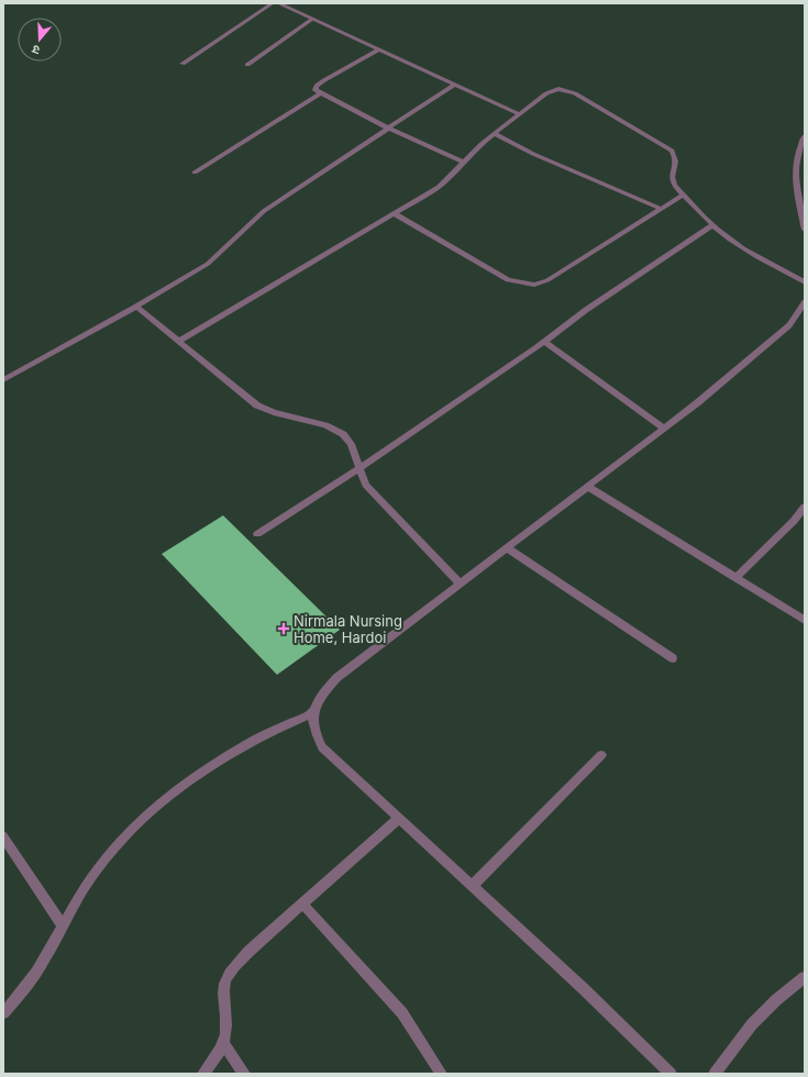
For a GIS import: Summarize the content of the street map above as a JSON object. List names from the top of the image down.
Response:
{
  "places": {
    "health": ["Nirmala Nursing Home, Hardoi"]
  },
  "north": "bottom"
}
